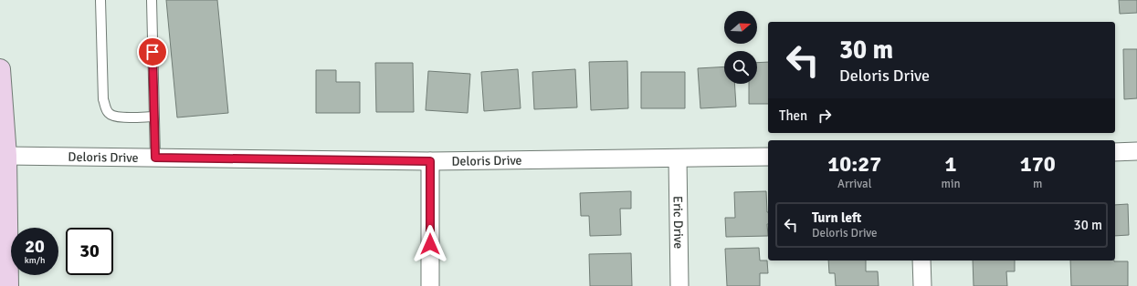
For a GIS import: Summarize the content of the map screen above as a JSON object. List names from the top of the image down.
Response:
{
  "streets": {
    "street": ["Deloris Drive", "Eric Drive"]
  },
  "crossings": [
    ["Deloris Drive", "Eric Drive"]
  ],
  "north": "right",
  "page": {
    "turn": ["30 m", "Deloris Drive"],
    "then": "Then",
    "eta": [
      "10:27",
      "Arrival",
      "1",
      "min",
      "170",
      "m"
    ],
    "list": [
      {
        "name": "Turn left",
        "note": "Deloris Drive",
        "value": "30 m"
      }
    ],
    "speed": "20 km/h",
    "limit": "30"
  }
}
